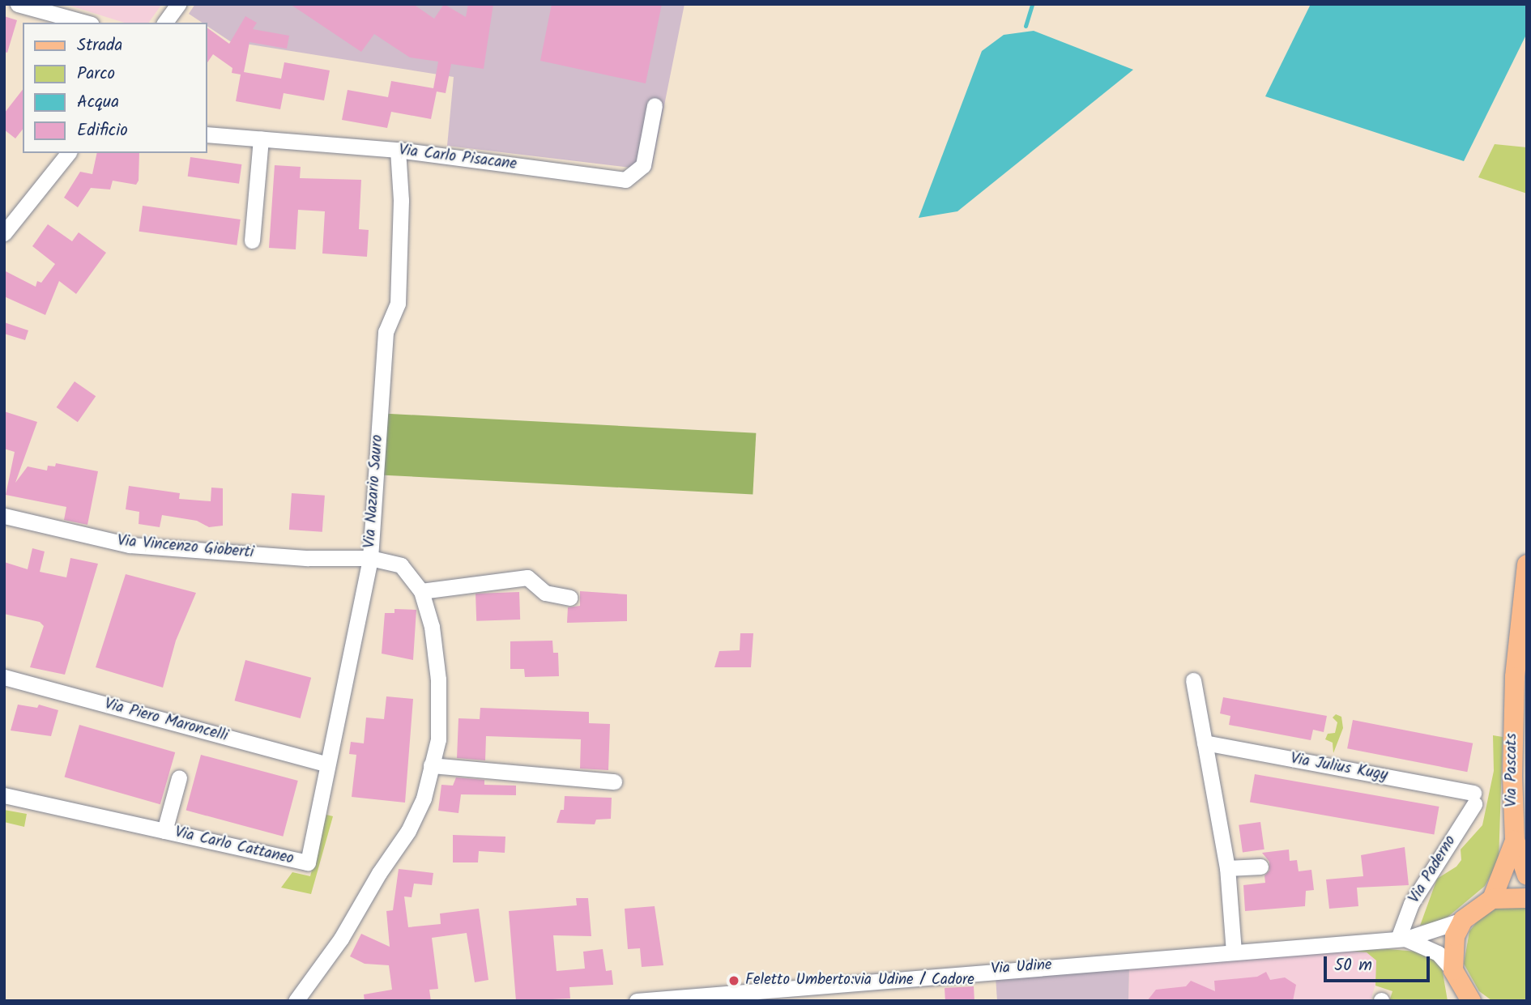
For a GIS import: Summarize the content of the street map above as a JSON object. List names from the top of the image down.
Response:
{
  "streets": {
    "main road": ["Via Pascats"],
    "street": [
      "Via Carlo Pisacane",
      "Via Nazario Sauro",
      "Via Vincenzo Gioberti",
      "Via Piero Maroncelli",
      "Via Julius Kugy",
      "Via Carlo Cattaneo",
      "Via Paderno",
      "Via Udine"
    ]
  },
  "crossings": [
    ["Via Carlo Pisacane", "Via Nazario Sauro"],
    ["Via Nazario Sauro", "Via Vincenzo Gioberti"],
    ["Via Piero Maroncelli", "Via Carlo Cattaneo"],
    ["Via Julius Kugy", "Via Paderno"],
    ["Via Paderno", "Via Udine"]
  ],
  "places": ["Feletto Umberto:via Udine / Cadore"],
  "legend": [
    "Strada",
    "Parco",
    "Acqua",
    "Edificio"
  ],
  "scale_bar": "50 m"
}
